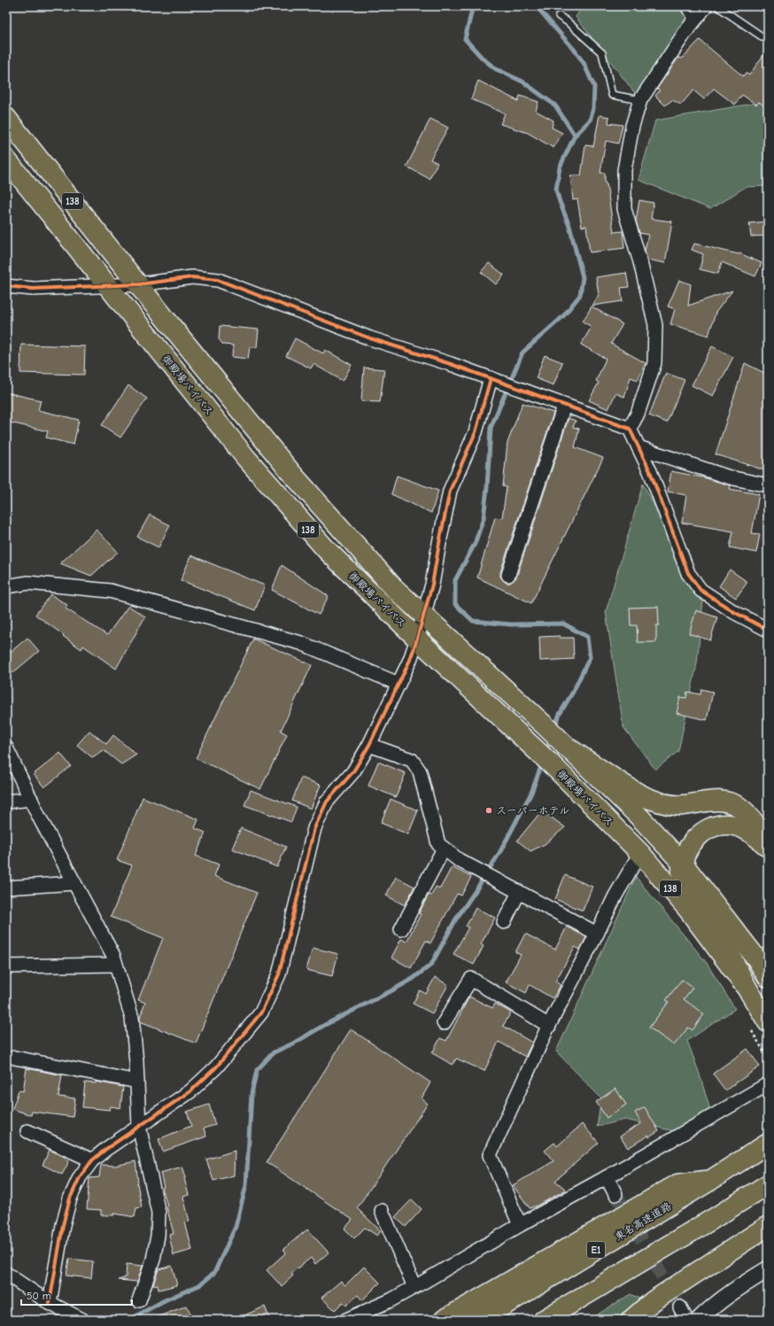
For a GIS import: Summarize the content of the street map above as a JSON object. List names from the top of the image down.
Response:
{
  "streets": {
    "highway": [
      "138",
      "御殿場バイパス",
      "東名高速道路",
      "E1"
    ]
  },
  "places": ["スーパーホテル"],
  "scale_bar": "50 m"
}
